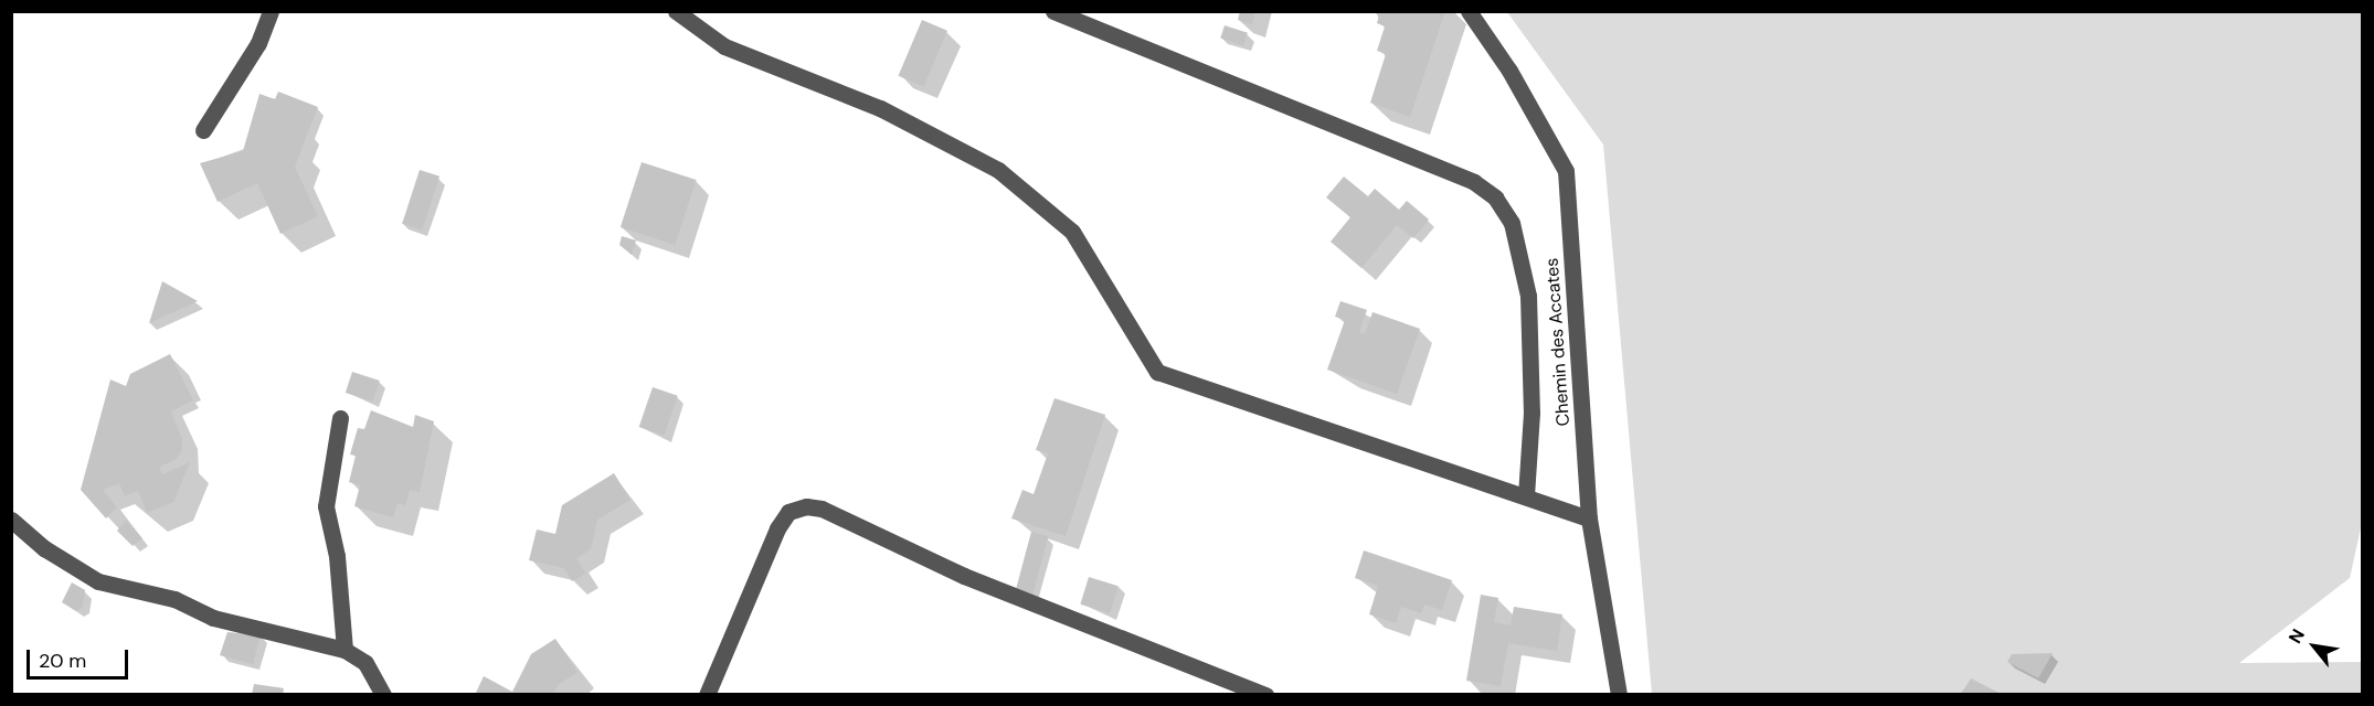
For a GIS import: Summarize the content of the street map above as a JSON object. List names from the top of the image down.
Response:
{
  "streets": {
    "street": ["Chemin des Accates"]
  },
  "scale_bar": "20 m",
  "north": "top left"
}
